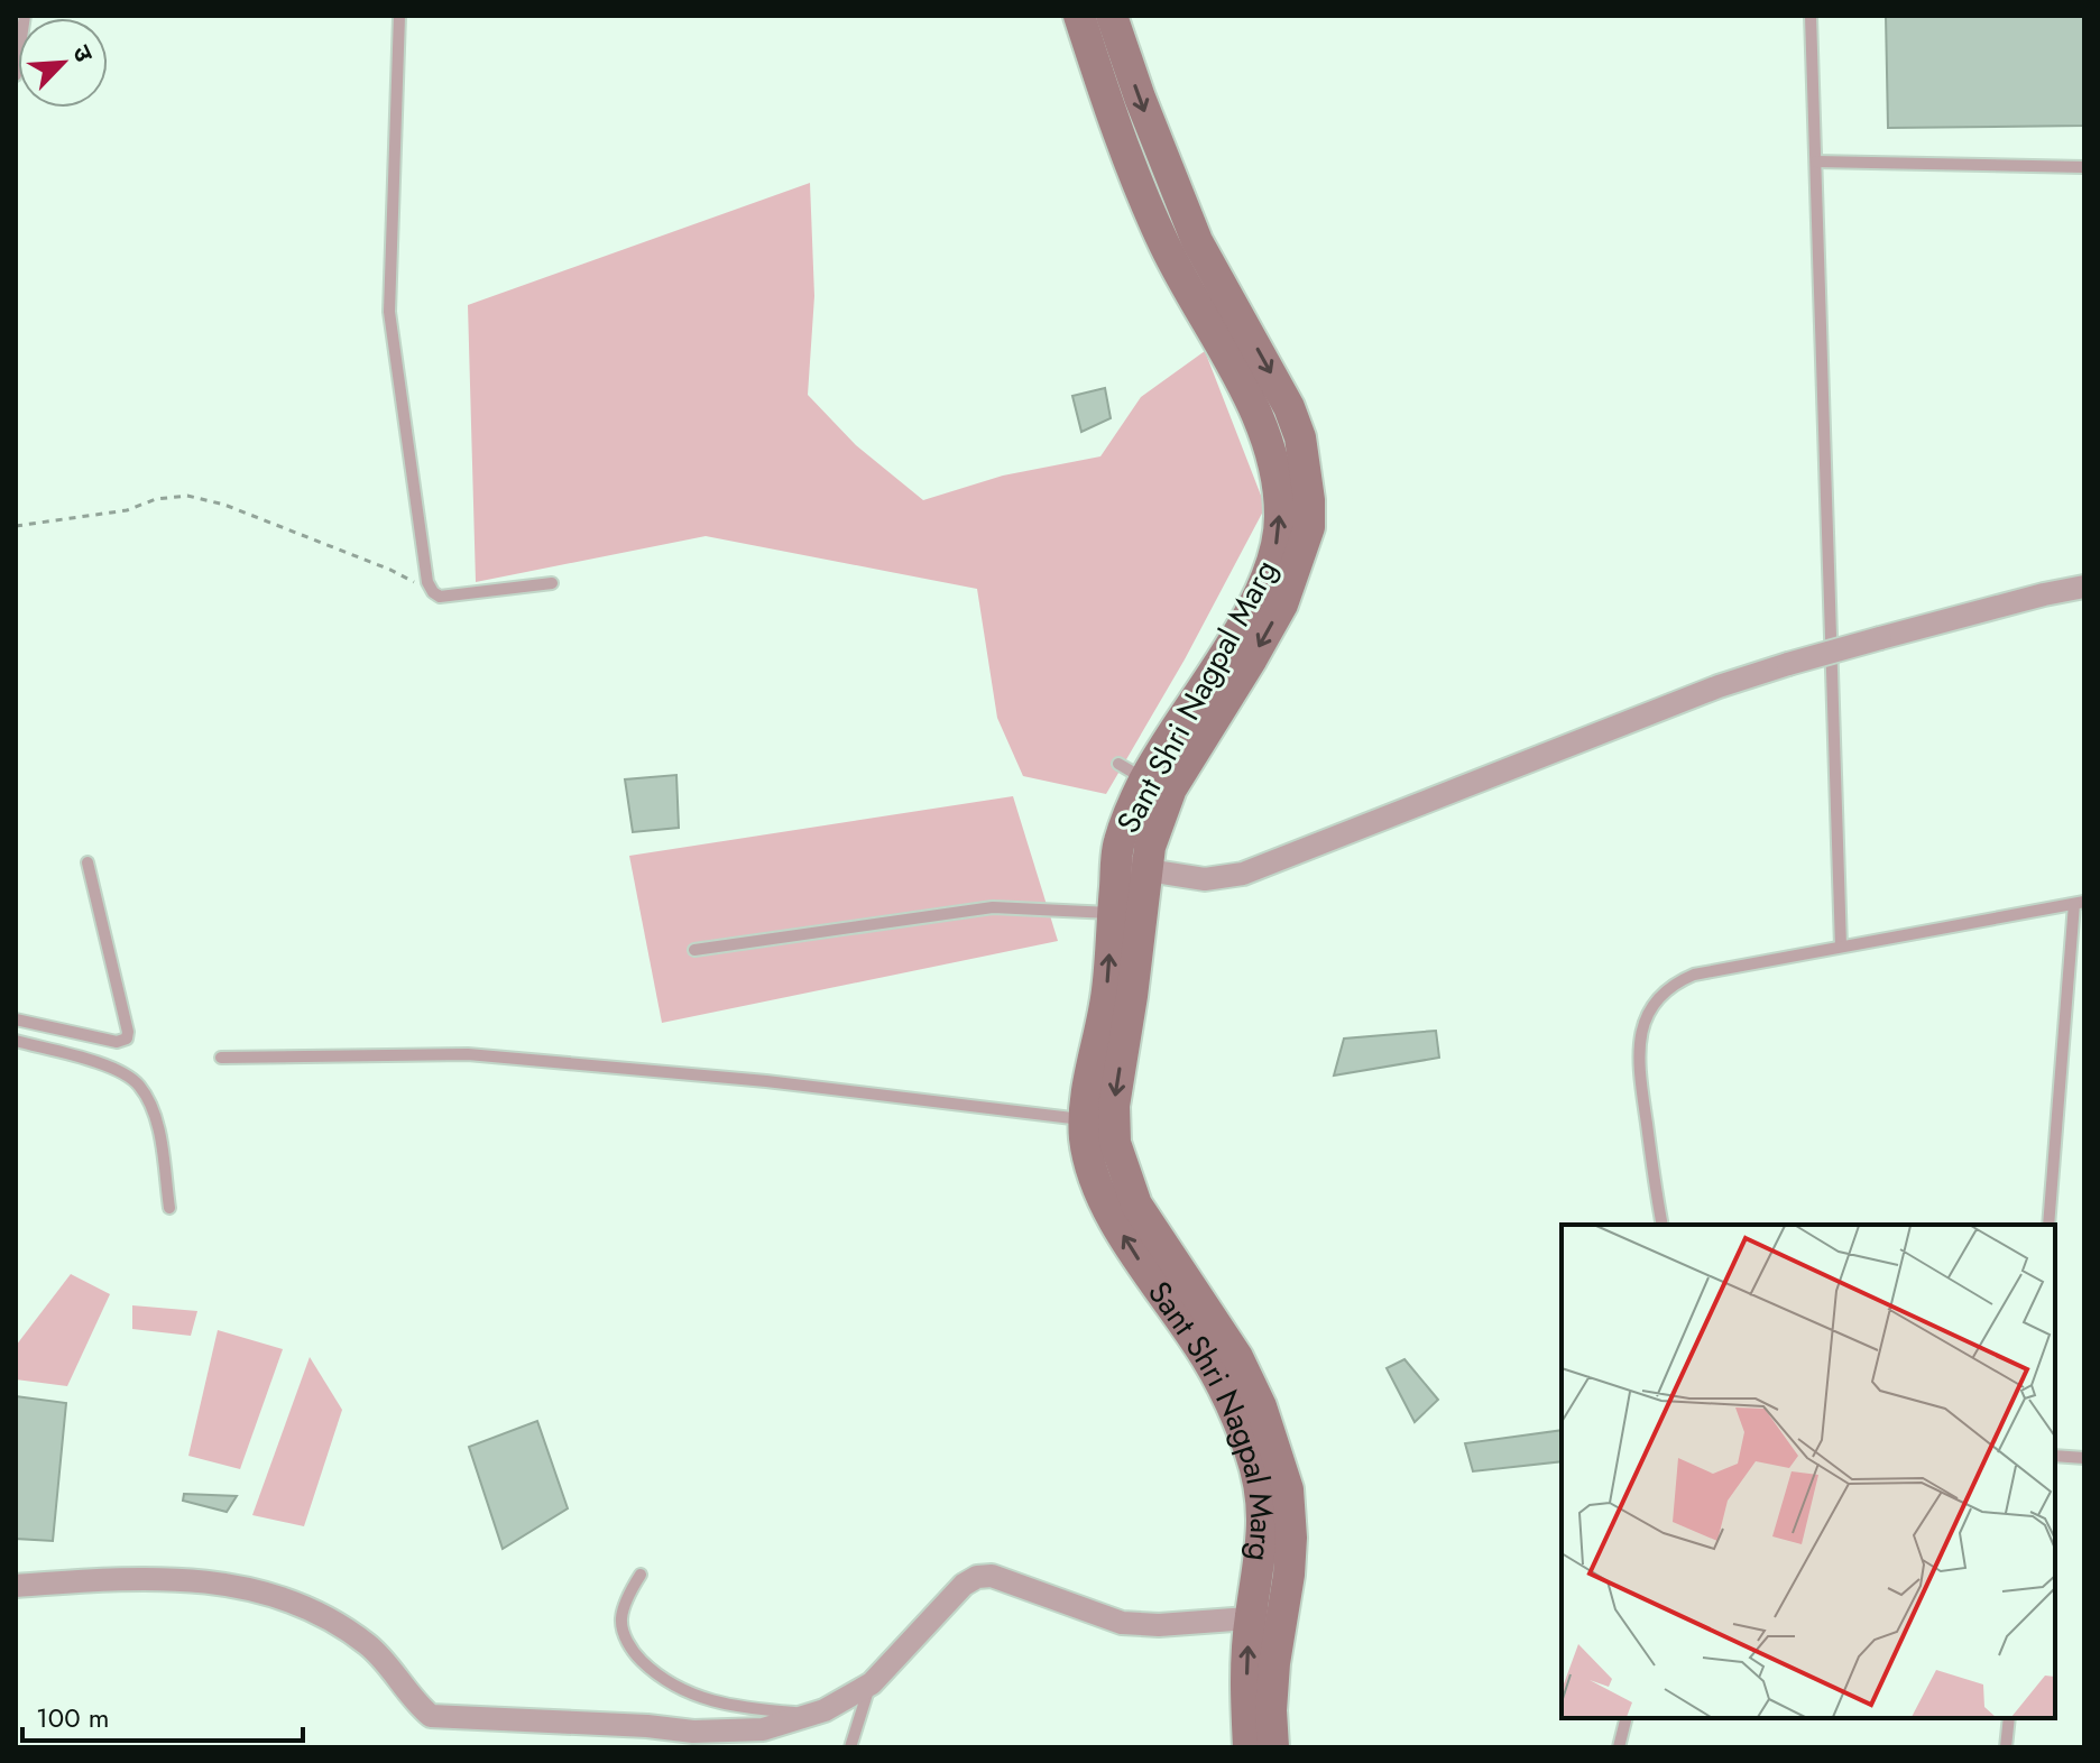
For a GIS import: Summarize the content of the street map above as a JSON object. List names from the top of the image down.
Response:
{
  "streets": {
    "street": ["Sant Shri Nagpal Marg"]
  },
  "scale_bar": "100 m",
  "north": "top right"
}
